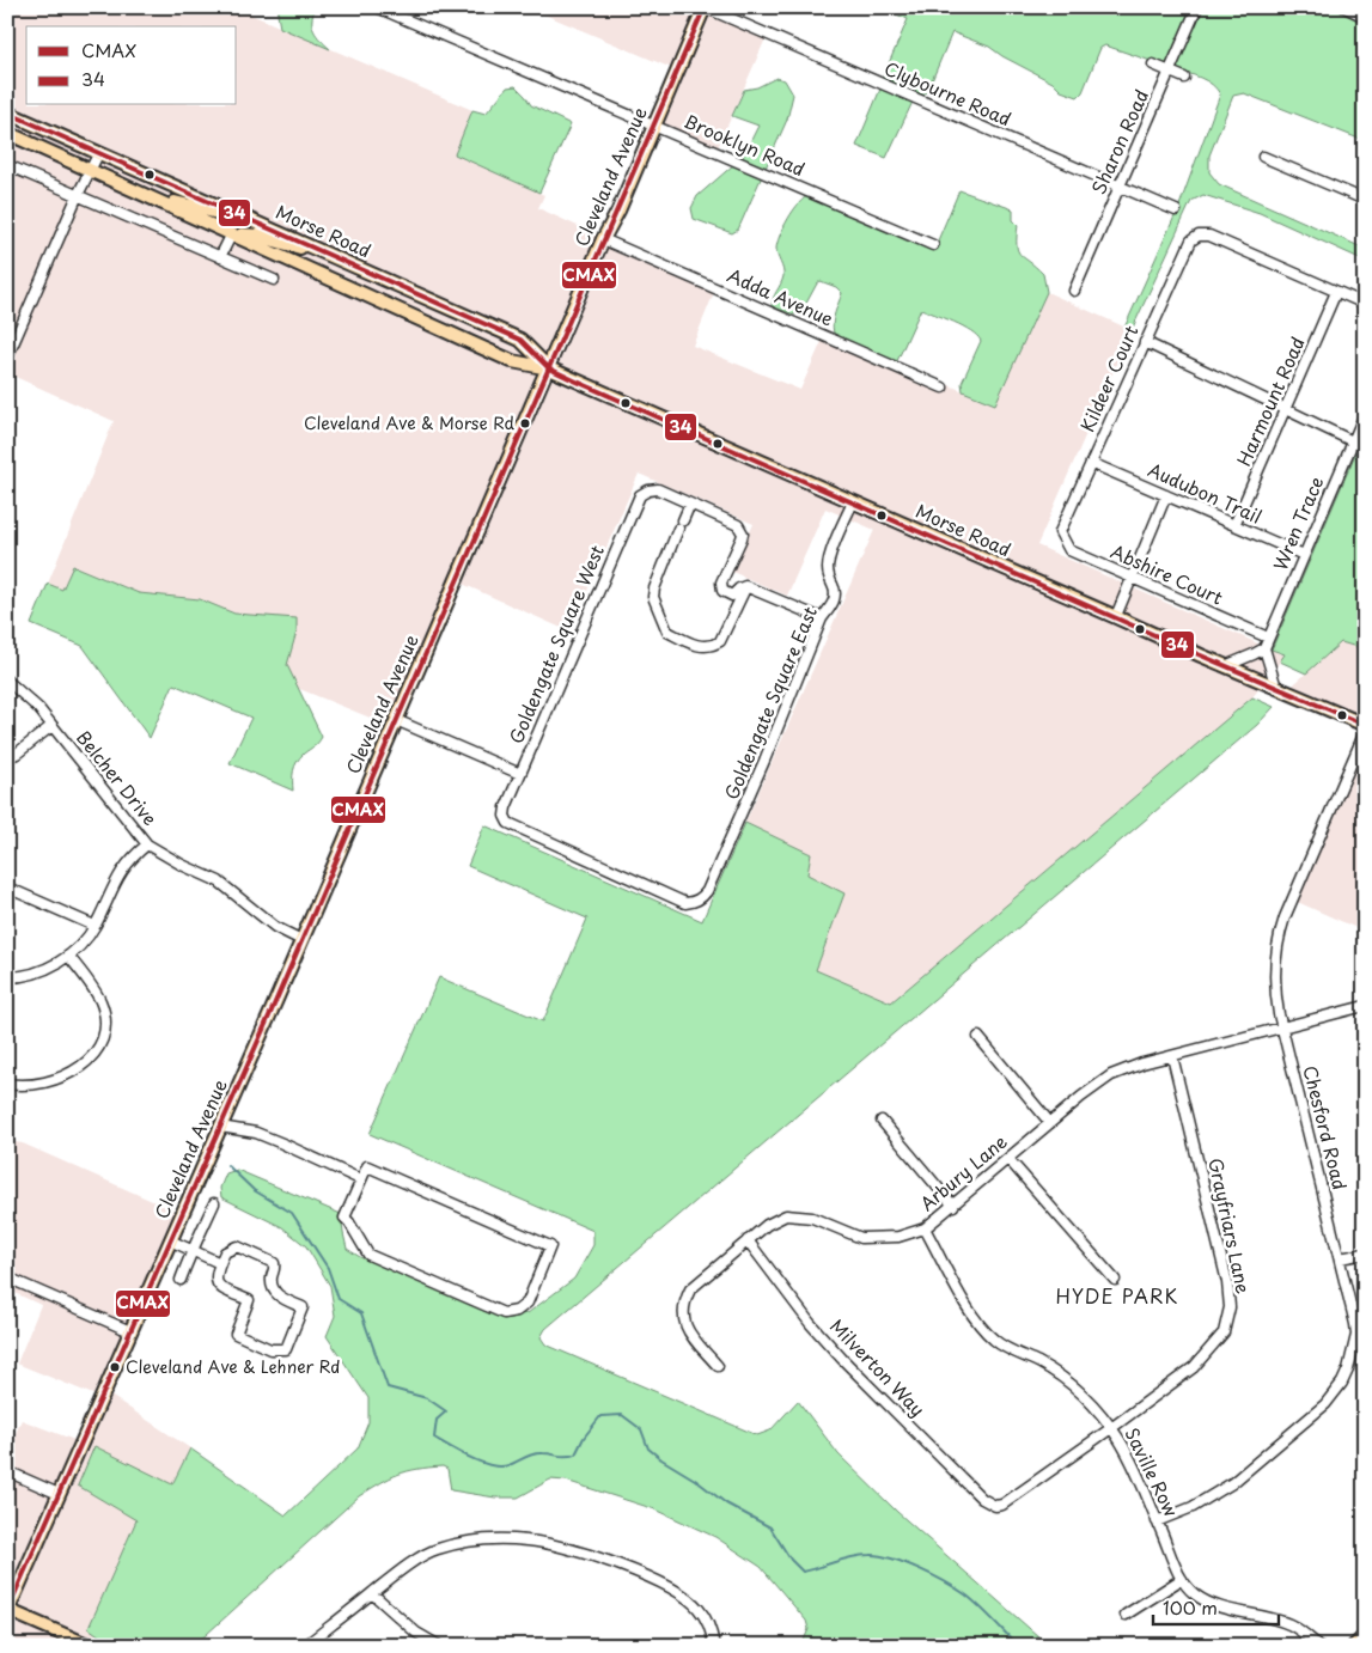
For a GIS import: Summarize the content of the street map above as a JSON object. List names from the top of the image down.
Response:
{
  "streets": {
    "main road": ["Cleveland Avenue", "Morse Road"],
    "street": [
      "Clybourne Road",
      "Sharon Road",
      "Brooklyn Road",
      "Adda Avenue",
      "Kildeer Court",
      "Harmount Road",
      "Audubon Trail",
      "Wren Trace",
      "Abshire Court",
      "Goldengate Square West",
      "Goldengate Square East",
      "Belcher Drive",
      "Chesford Road",
      "Arbury Lane",
      "Grayfriars Lane",
      "Milverton Way",
      "Saville Row"
    ]
  },
  "crossings": [
    ["Clybourne Road", "Sharon Road"],
    ["Clybourne Road", "Cleveland Avenue"],
    ["Brooklyn Road", "Cleveland Avenue"],
    ["Cleveland Avenue", "Morse Road"],
    ["Cleveland Avenue", "Adda Avenue"],
    ["Cleveland Avenue", "Belcher Drive"],
    ["Morse Road", "Goldengate Square East"],
    ["Kildeer Court", "Harmount Road"],
    ["Kildeer Court", "Audubon Trail"],
    ["Kildeer Court", "Abshire Court"],
    ["Harmount Road", "Audubon Trail"],
    ["Audubon Trail", "Wren Trace"],
    ["Wren Trace", "Abshire Court"],
    ["Goldengate Square West", "Goldengate Square East"],
    ["Chesford Road", "Arbury Lane"],
    ["Chesford Road", "Saville Row"],
    ["Arbury Lane", "Grayfriars Lane"],
    ["Arbury Lane", "Milverton Way"],
    ["Arbury Lane", "Saville Row"],
    ["Grayfriars Lane", "Milverton Way"],
    ["Grayfriars Lane", "Saville Row"]
  ],
  "districts": ["HYDE PARK"],
  "places": ["Cleveland Ave & Morse Rd", "Cleveland Ave & Lehner Rd"],
  "lines": ["transit line CMAX", "transit line 34"],
  "legend": ["CMAX", "34"],
  "scale_bar": "100 m"
}
